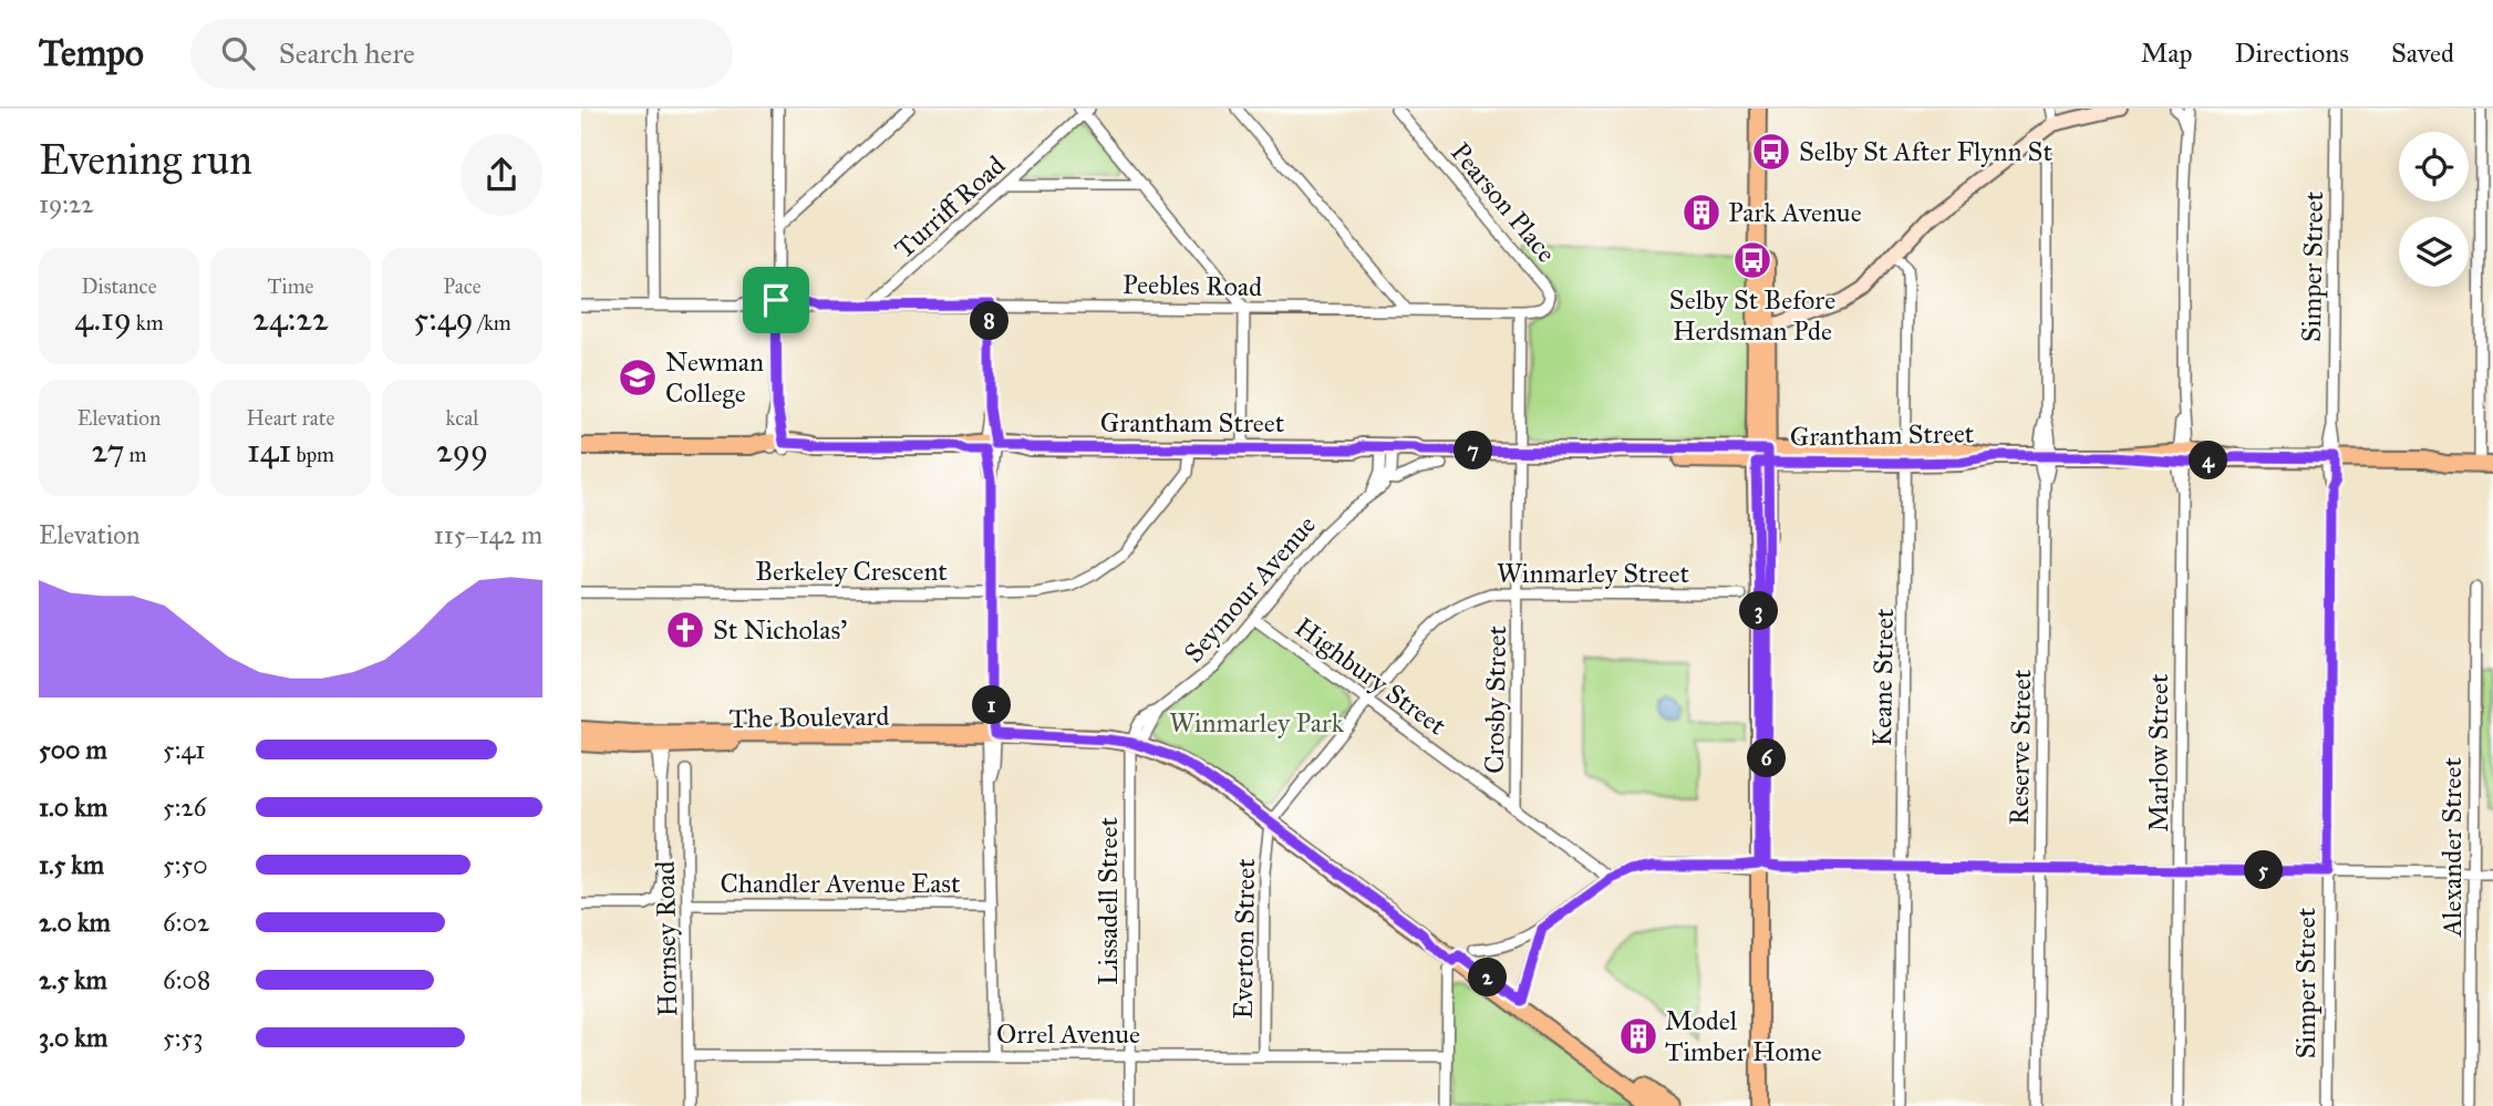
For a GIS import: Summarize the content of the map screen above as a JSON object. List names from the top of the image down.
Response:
{
  "streets": {
    "main road": ["Grantham Street", "The Boulevard"],
    "street": [
      "Pearson Place",
      "Turriff Road",
      "Simper Street",
      "Peebles Road",
      "Berkeley Crescent",
      "Winmarley Street",
      "Seymour Avenue",
      "Highbury Street",
      "Keane Street",
      "Crosby Street",
      "Reserve Street",
      "Marlow Street",
      "Alexander Street",
      "Chandler Avenue East",
      "Lissadell Street",
      "Hornsey Road",
      "Everton Street",
      "Orrel Avenue"
    ]
  },
  "crossings": [
    ["Pearson Place", "Peebles Road"],
    ["Turriff Road", "Peebles Road"],
    ["Simper Street", "Grantham Street"],
    ["Peebles Road", "Crosby Street"],
    ["Grantham Street", "Berkeley Crescent"],
    ["Grantham Street", "Keane Street"],
    ["Grantham Street", "Crosby Street"],
    ["Grantham Street", "Reserve Street"],
    ["Grantham Street", "Marlow Street"],
    ["Winmarley Street", "Highbury Street"],
    ["Winmarley Street", "Crosby Street"],
    ["Winmarley Street", "The Boulevard"],
    ["Winmarley Street", "Everton Street"],
    ["Seymour Avenue", "Highbury Street"],
    ["Seymour Avenue", "The Boulevard"],
    ["Seymour Avenue", "Lissadell Street"],
    ["Highbury Street", "Crosby Street"],
    ["The Boulevard", "Lissadell Street"],
    ["The Boulevard", "Everton Street"],
    ["Chandler Avenue East", "Hornsey Road"],
    ["Lissadell Street", "Orrel Avenue"],
    ["Hornsey Road", "Orrel Avenue"],
    ["Everton Street", "Orrel Avenue"]
  ],
  "parks": ["Winmarley Park"],
  "places": {
    "bus stop": ["Selby St After Flynn St", "Selby St Before Herdsman Pde"],
    "building": ["Park Avenue", "Model Timber Home"],
    "school or university": ["Newman College"],
    "church": ["St Nicholas'"]
  },
  "page": {
    "header": "Tempo",
    "search": "Search here",
    "nav": ["Map", "Directions", "Saved"],
    "heading": ["Evening run", "19:22"],
    "stats": [
      ["Distance", "4.19 km"],
      ["Time", "24:22"],
      ["Pace", "5:49 /km"],
      ["Elevation", "27 m"],
      ["Heart rate", "141 bpm"],
      ["kcal", "299"]
    ],
    "pins": [
      "8",
      "7",
      "4",
      "3",
      "1",
      "6",
      "5",
      "2"
    ],
    "chart": ["Elevation", "115–142 m"],
    "list": [
      {
        "name": "500 m",
        "note": "5:41"
      },
      {
        "name": "1.0 km",
        "note": "5:26"
      },
      {
        "name": "1.5 km",
        "note": "5:50"
      },
      {
        "name": "2.0 km",
        "note": "6:02"
      },
      {
        "name": "2.5 km",
        "note": "6:08"
      },
      {
        "name": "3.0 km",
        "note": "5:53"
      }
    ]
  }
}
